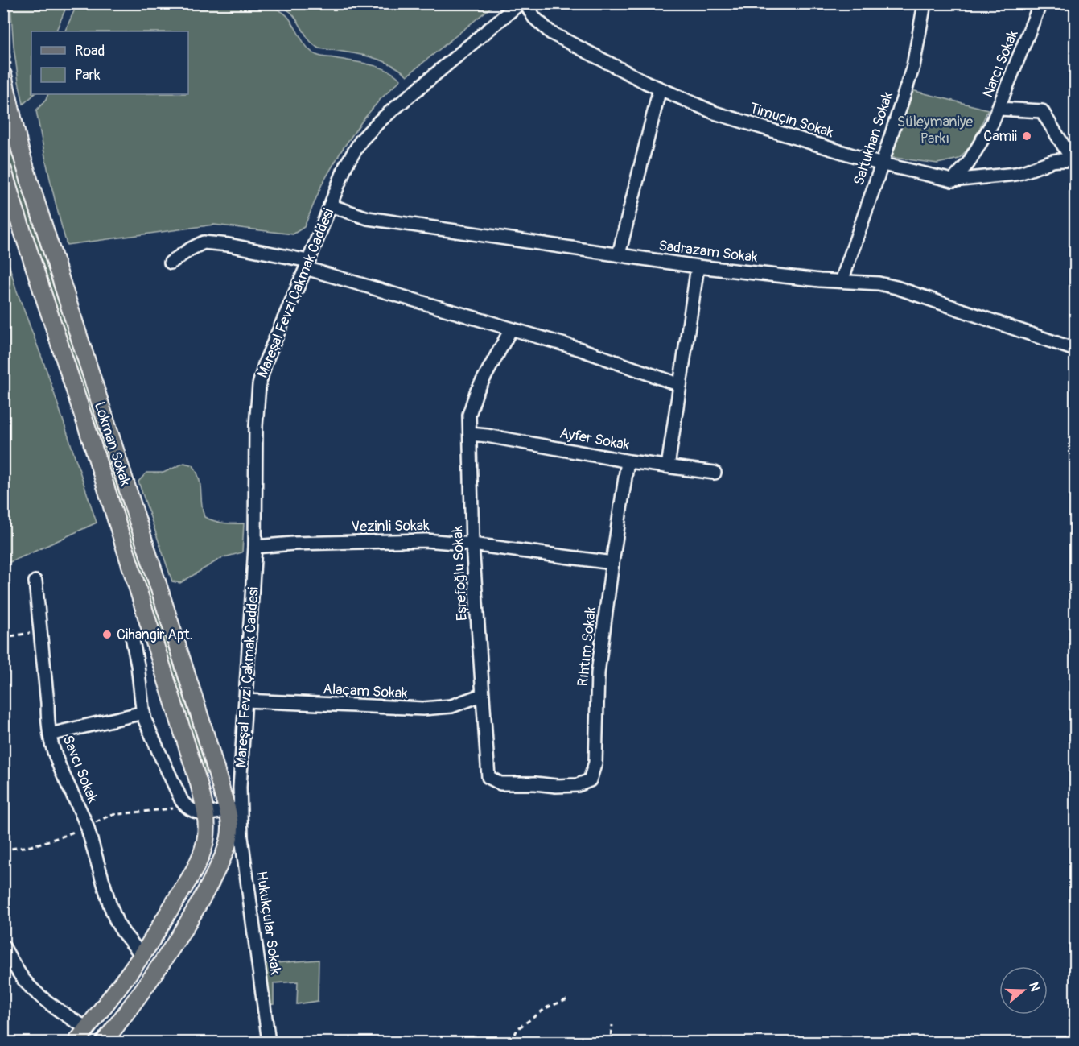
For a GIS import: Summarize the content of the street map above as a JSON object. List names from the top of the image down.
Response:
{
  "streets": {
    "main road": ["Mareşal Fevzi Çakmak Caddesi", "Lokman Sokak"],
    "street": [
      "Narcı Sokak",
      "Timuçin Sokak",
      "Saltukhan Sokak",
      "Sadrazam Sokak",
      "Ayfer Sokak",
      "Vezinli Sokak",
      "Eşrefoğlu Sokak",
      "Rıhtım Sokak",
      "Alaçam Sokak",
      "Savcı Sokak",
      "Hukukçular Sokak"
    ]
  },
  "crossings": [
    ["Narcı Sokak", "Timuçin Sokak"],
    ["Timuçin Sokak", "Saltukhan Sokak"],
    ["Saltukhan Sokak", "Sadrazam Sokak"],
    ["Sadrazam Sokak", "Mareşal Fevzi Çakmak Caddesi"],
    ["Mareşal Fevzi Çakmak Caddesi", "Lokman Sokak"],
    ["Mareşal Fevzi Çakmak Caddesi", "Vezinli Sokak"],
    ["Mareşal Fevzi Çakmak Caddesi", "Alaçam Sokak"],
    ["Mareşal Fevzi Çakmak Caddesi", "Hukukçular Sokak"],
    ["Ayfer Sokak", "Eşrefoğlu Sokak"],
    ["Ayfer Sokak", "Rıhtım Sokak"],
    ["Lokman Sokak", "Hukukçular Sokak"],
    ["Vezinli Sokak", "Eşrefoğlu Sokak"],
    ["Vezinli Sokak", "Rıhtım Sokak"],
    ["Eşrefoğlu Sokak", "Rıhtım Sokak"],
    ["Eşrefoğlu Sokak", "Alaçam Sokak"]
  ],
  "parks": ["Süleymaniye Parkı"],
  "places": ["Camii", "Cihangir Apt."],
  "legend": ["Road", "Park"],
  "north": "right"
}
